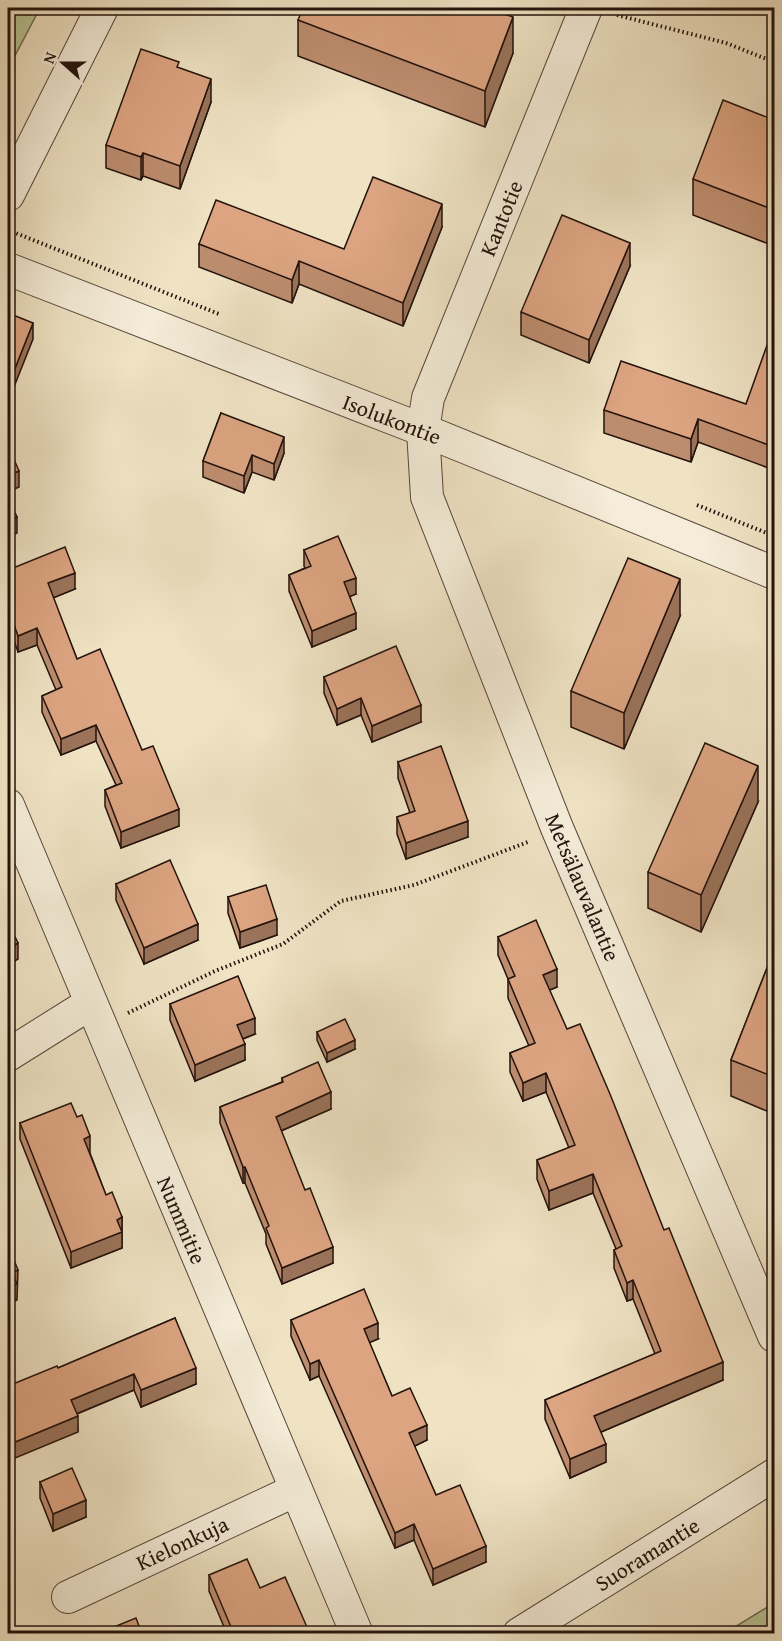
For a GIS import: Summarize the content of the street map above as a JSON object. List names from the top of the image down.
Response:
{
  "streets": {
    "street": [
      "Kantotie",
      "Isolukontie",
      "Metsälauvalantie",
      "Nummitie",
      "Kielonkuja",
      "Suoramantie"
    ]
  },
  "crossings": [
    ["Kantotie", "Isolukontie"],
    ["Kantotie", "Metsälauvalantie"],
    ["Isolukontie", "Metsälauvalantie"],
    ["Nummitie", "Kielonkuja"]
  ],
  "north": "left"
}
